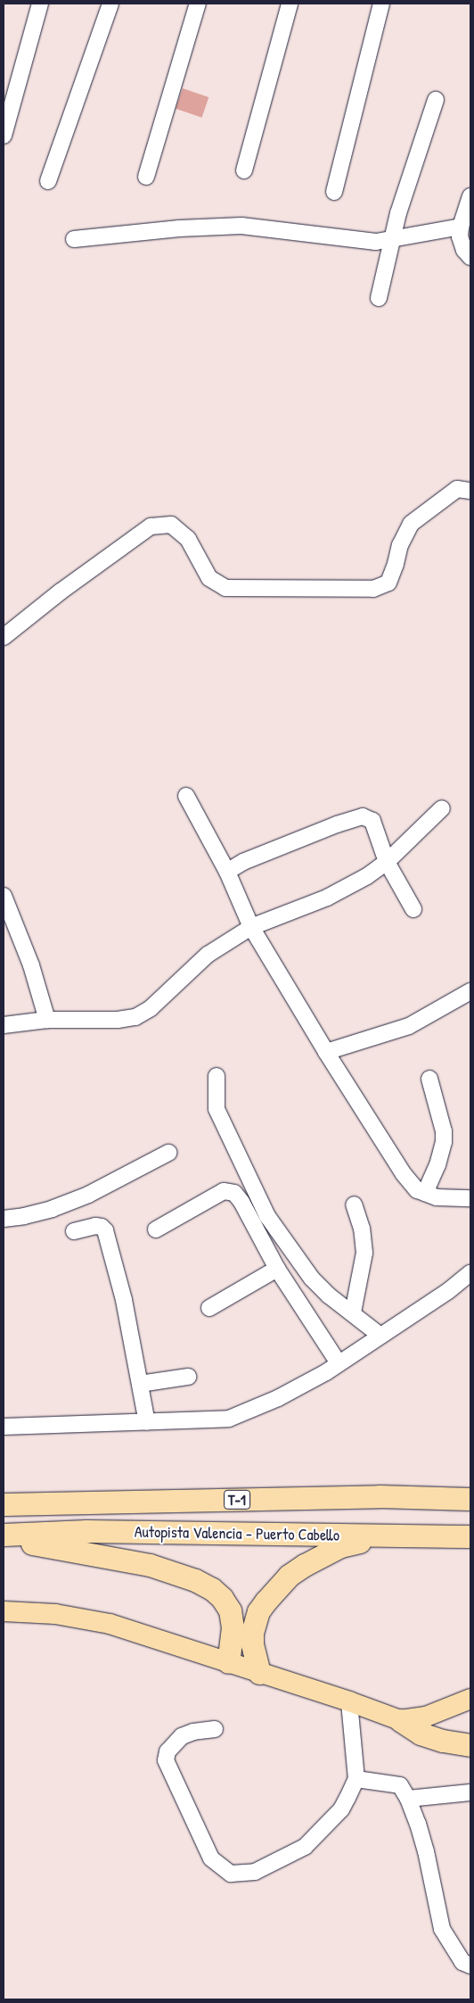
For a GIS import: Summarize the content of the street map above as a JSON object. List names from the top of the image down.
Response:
{
  "streets": {
    "highway": ["T-1", "Autopista Valencia - Puerto Cabello"]
  }
}
